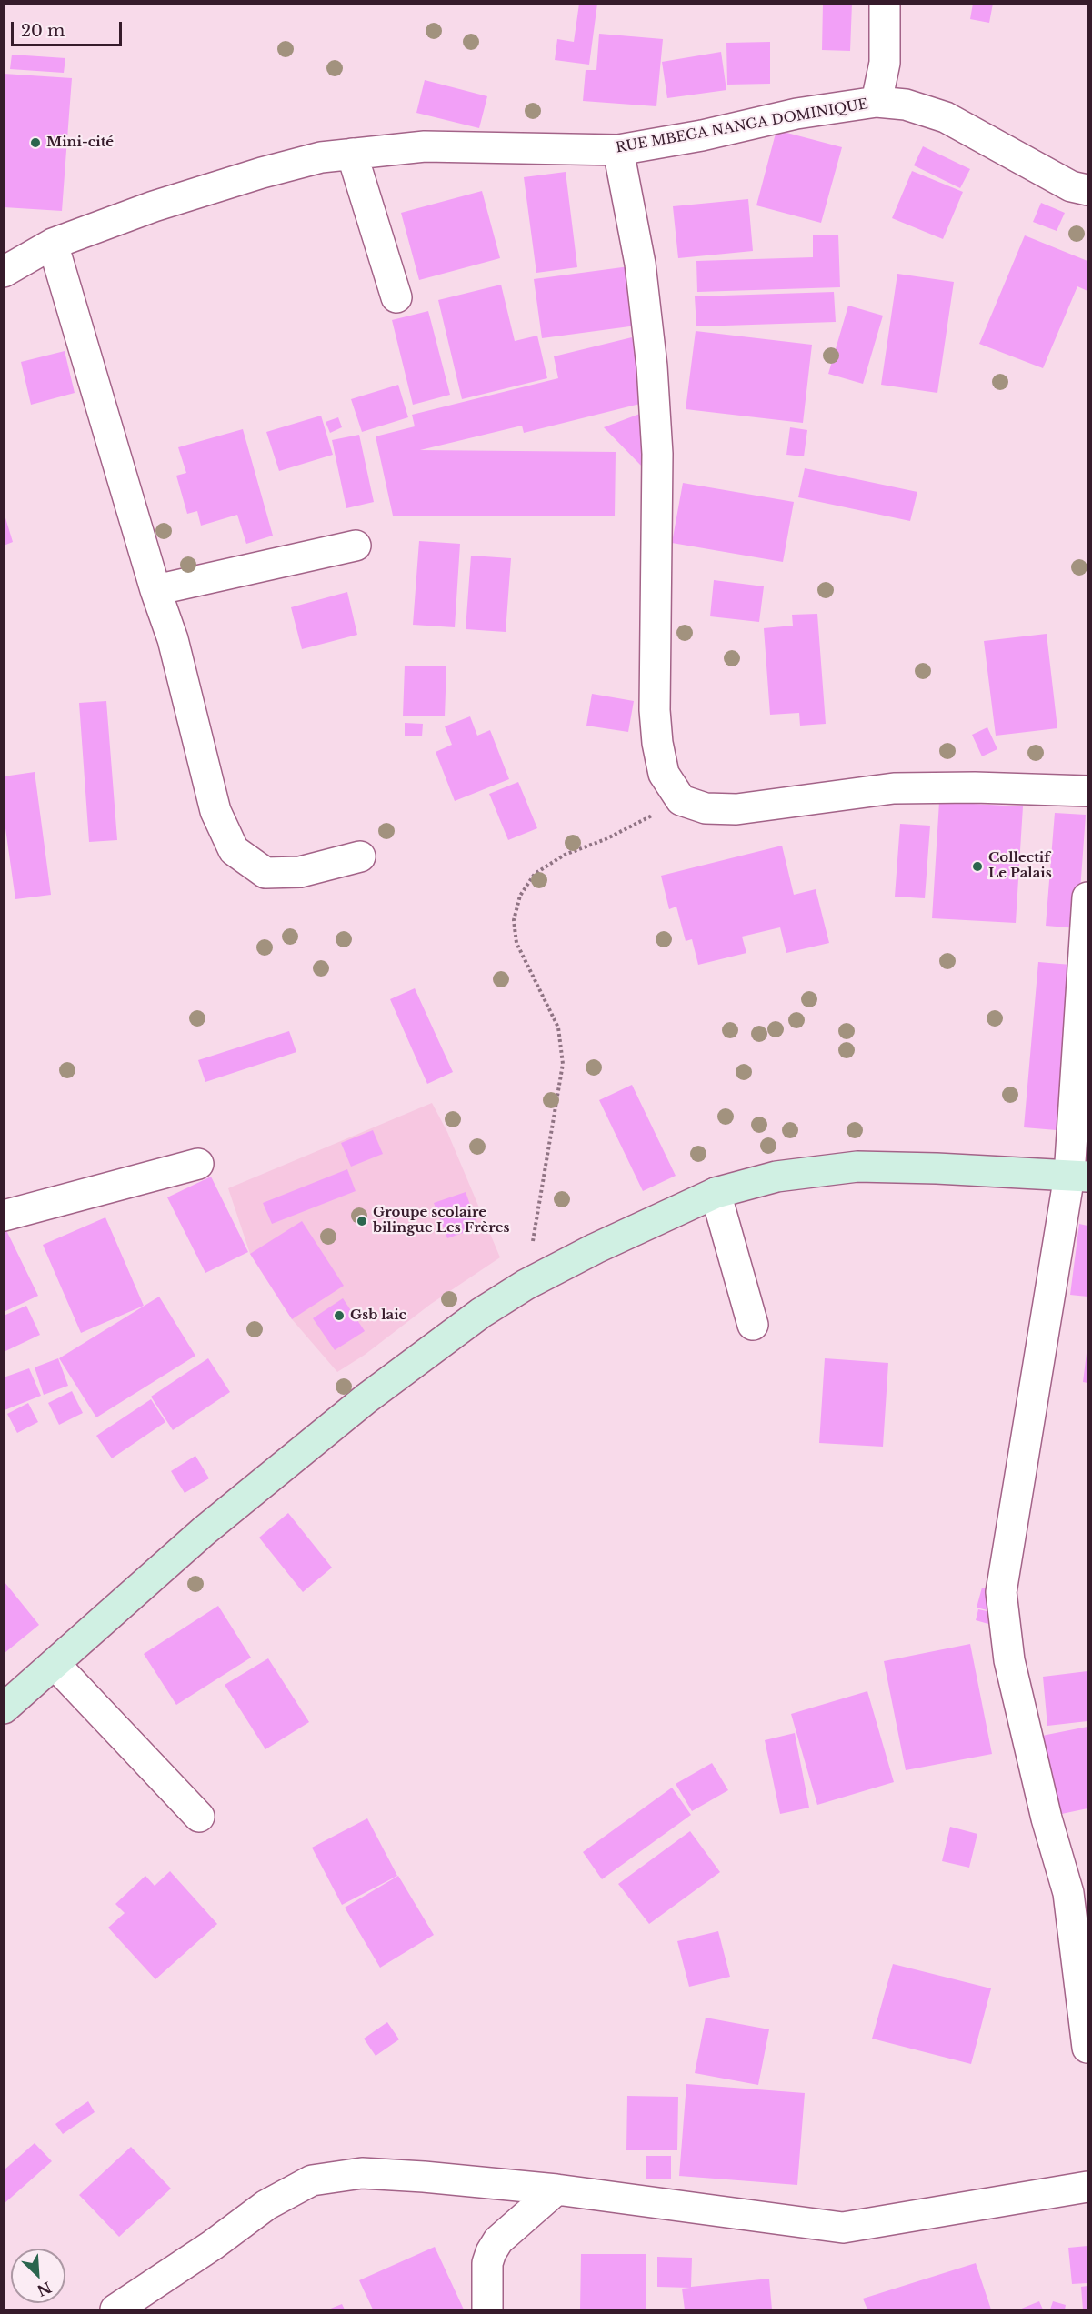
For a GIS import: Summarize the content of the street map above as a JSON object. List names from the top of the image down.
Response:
{
  "streets": {
    "street": ["RUE MBEGA NANGA DOMINIQUE"]
  },
  "places": [
    "Mini-cité",
    "Collectif Le Palais",
    "Groupe scolaire bilingue Les Frères",
    "Gsb laic"
  ],
  "scale_bar": "20 m",
  "north": "bottom right"
}
